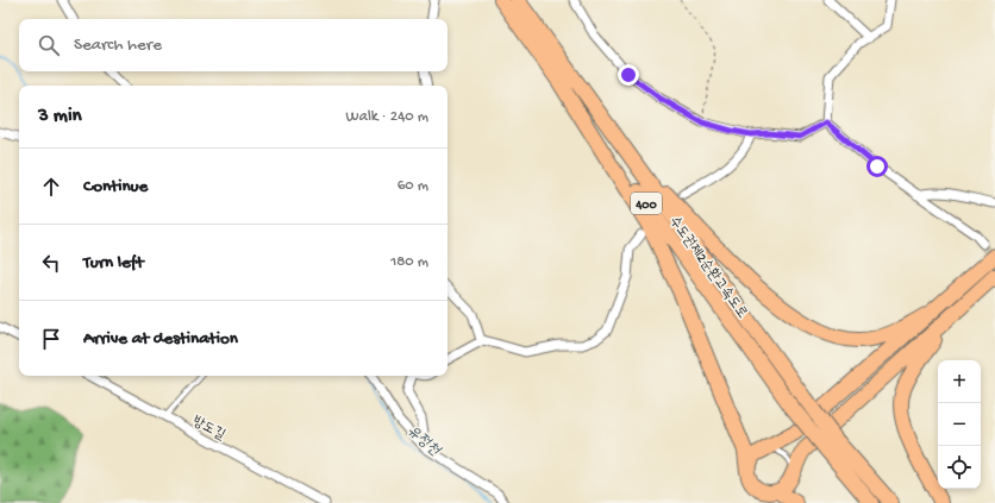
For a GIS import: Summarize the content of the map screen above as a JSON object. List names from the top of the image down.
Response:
{
  "streets": {
    "highway": ["400", "수도권제2순환고속도로"],
    "street": ["방도길"]
  },
  "water": ["유정천"],
  "page": {
    "search": "Search here",
    "heading": ["3 min", "Walk · 240 m"],
    "list": [
      ["Continue", "60 m"],
      ["Turn left", "180 m"],
      "Arrive at destination"
    ],
    "map_buttons": ["+", "−"]
  }
}
